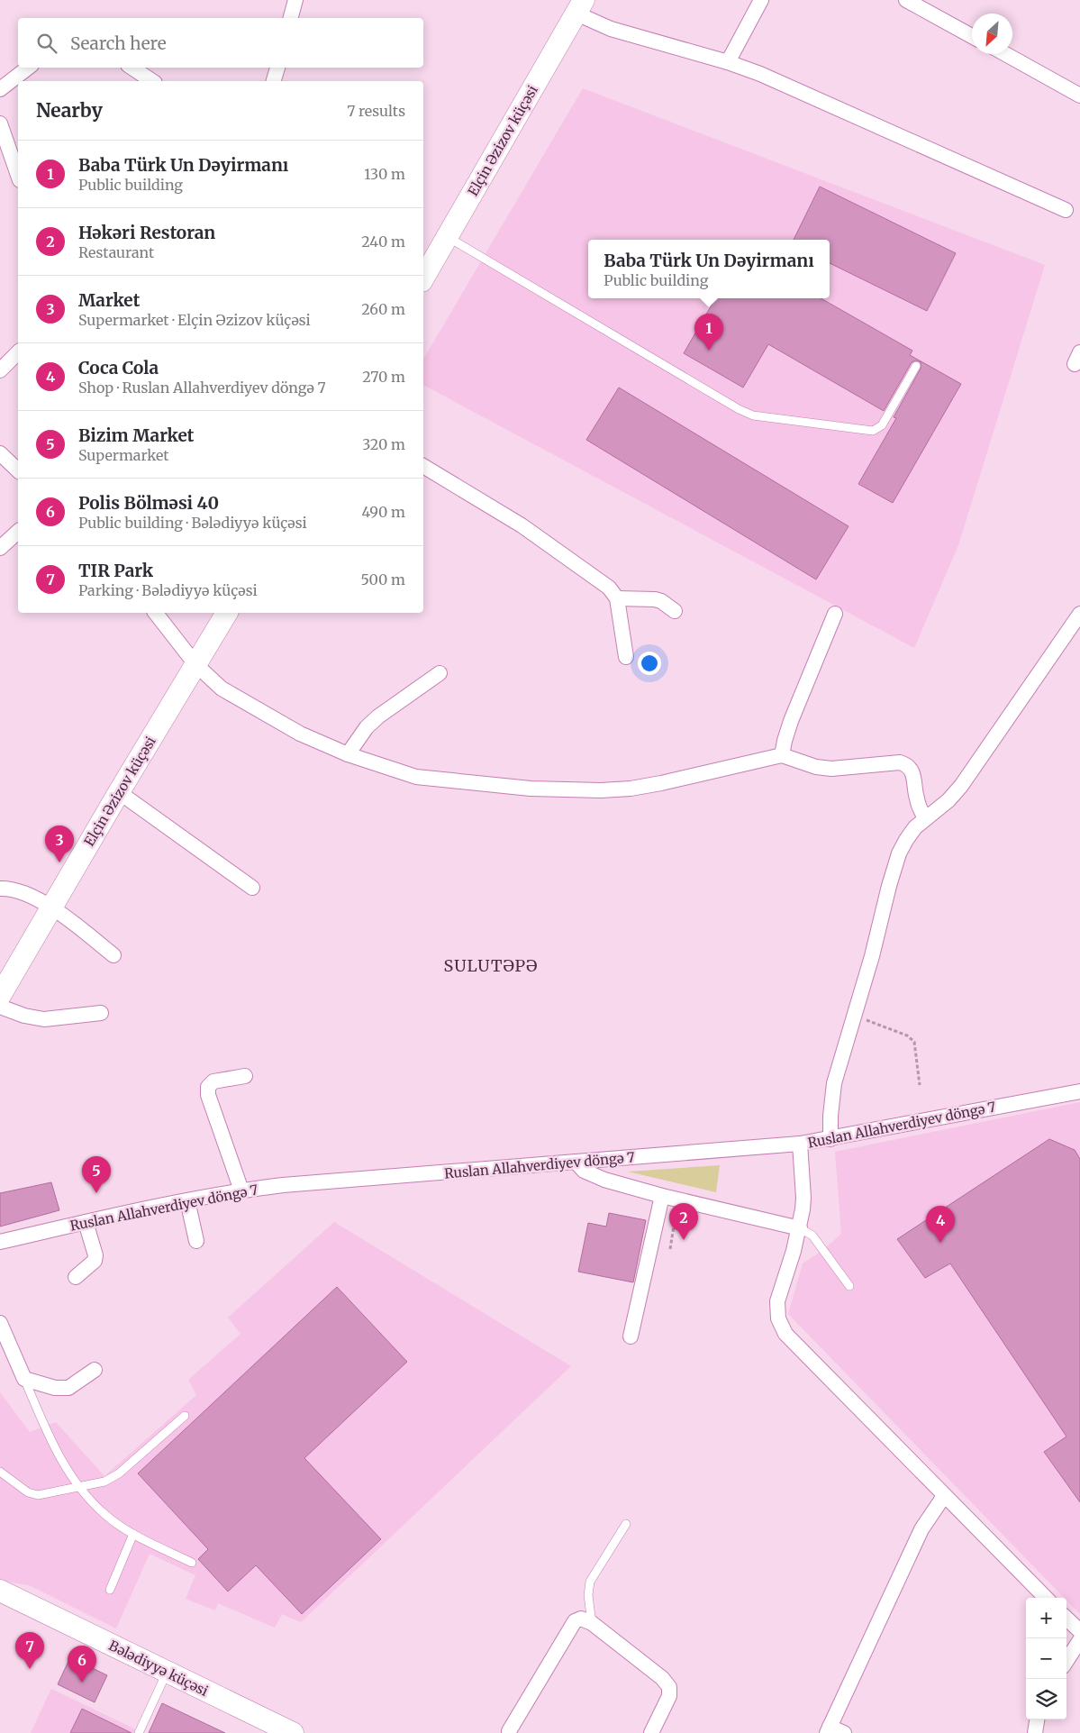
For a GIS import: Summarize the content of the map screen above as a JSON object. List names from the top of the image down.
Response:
{
  "streets": {
    "street": ["Elçin Əzizov küçəsi", "Ruslan Allahverdiyev döngə 7", "Bələdiyyə küçəsi"]
  },
  "districts": ["SULUTƏPƏ"],
  "north": "bottom left",
  "page": {
    "search": "Search here",
    "heading": ["Nearby", "7 results"],
    "list": [
      {
        "mark": "1",
        "name": "Baba Türk Un Dəyirmanı",
        "note": "Public building",
        "value": "130 m"
      },
      {
        "mark": "2",
        "name": "Həkəri Restoran",
        "note": "Restaurant",
        "value": "240 m"
      },
      {
        "mark": "3",
        "name": "Market",
        "note": "Supermarket · Elçin Əzizov küçəsi",
        "value": "260 m"
      },
      {
        "mark": "4",
        "name": "Coca Cola",
        "note": "Shop · Ruslan Allahverdiyev döngə 7",
        "value": "270 m"
      },
      {
        "mark": "5",
        "name": "Bizim Market",
        "note": "Supermarket",
        "value": "320 m"
      },
      {
        "mark": "6",
        "name": "Polis Bölməsi 40",
        "note": "Public building · Bələdiyyə küçəsi",
        "value": "490 m"
      },
      {
        "mark": "7",
        "name": "TIR Park",
        "note": "Parking · Bələdiyyə küçəsi",
        "value": "500 m"
      }
    ],
    "popup": ["Baba Türk Un Dəyirmanı", "Public building"],
    "pins": [
      "1",
      "3",
      "5",
      "2",
      "4",
      "7",
      "6"
    ],
    "map_buttons": ["+", "−"]
  }
}
